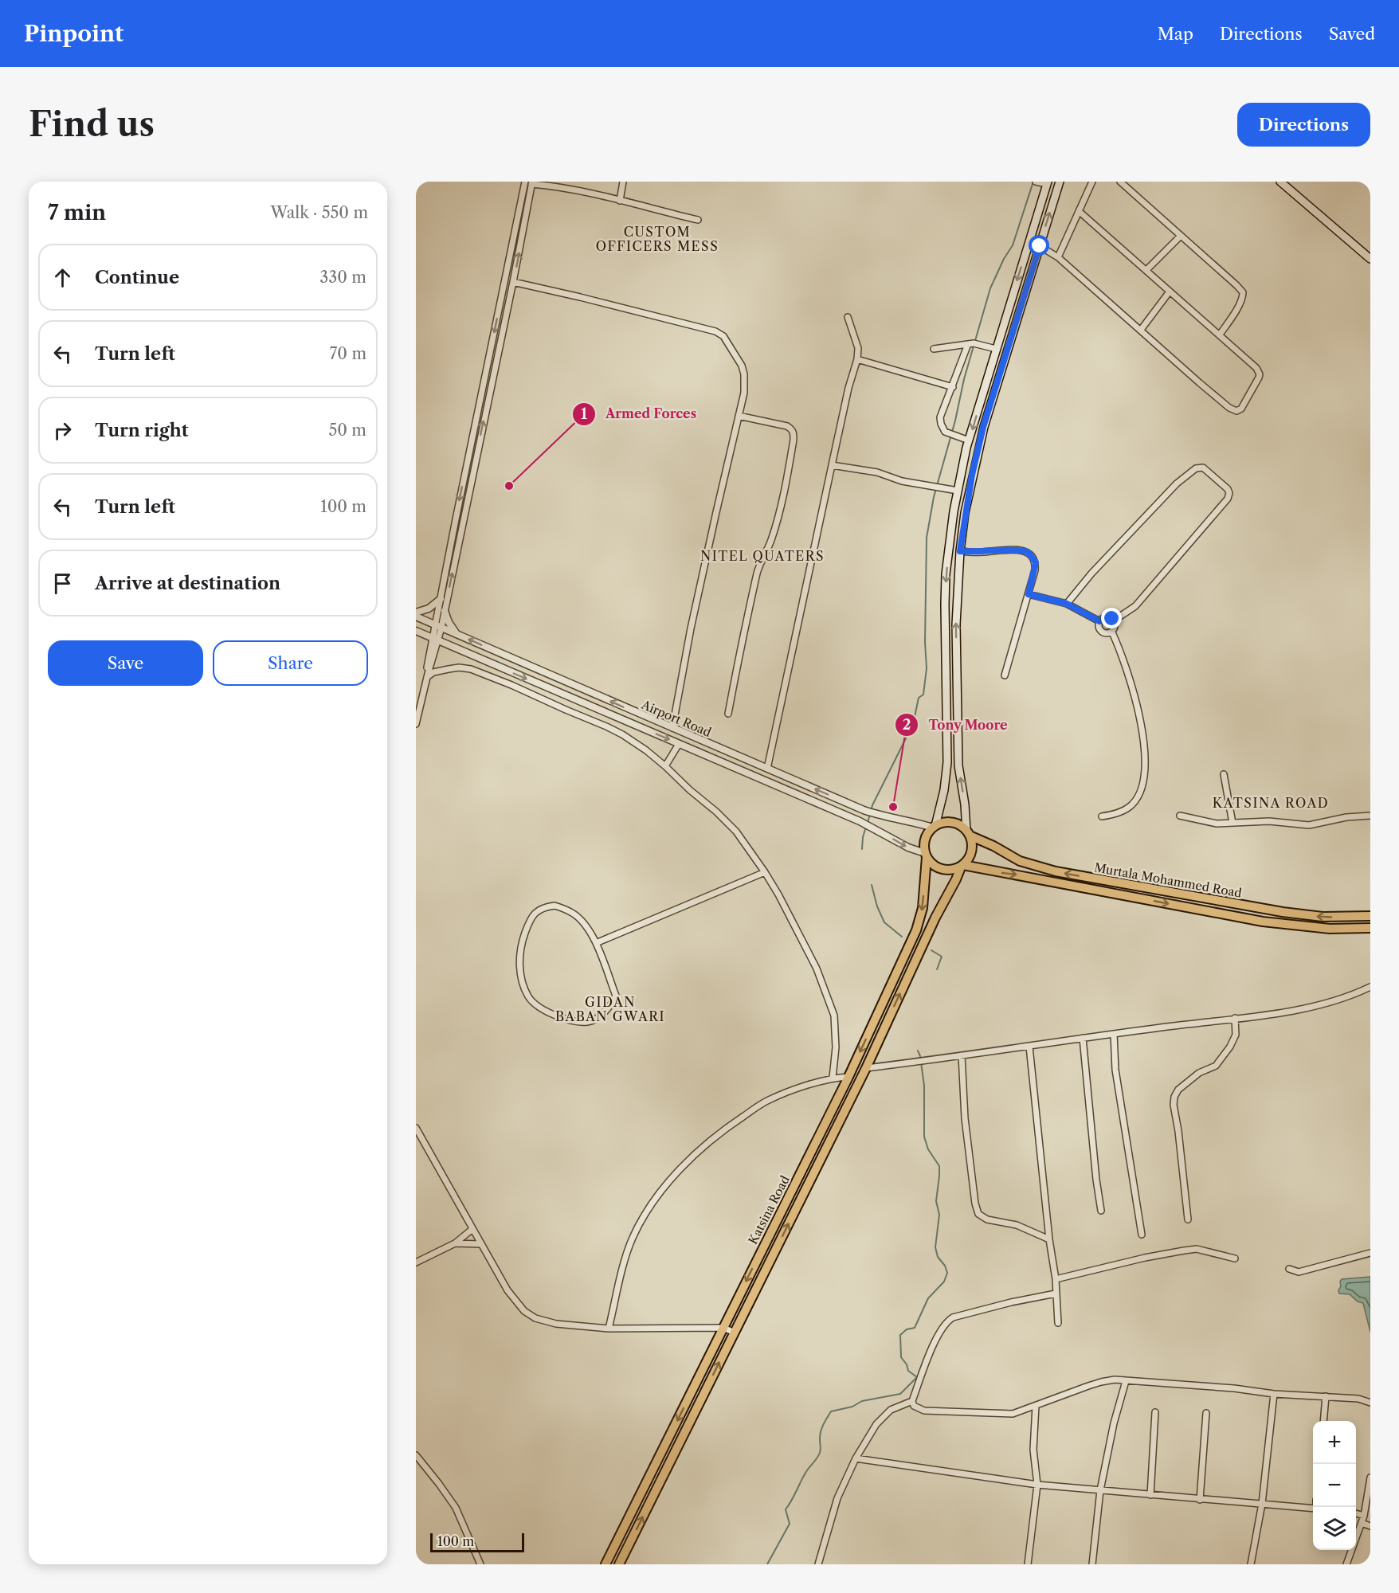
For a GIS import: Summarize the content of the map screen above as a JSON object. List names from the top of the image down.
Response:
{
  "streets": {
    "highway": ["Murtala Mohammed Road", "Katsina Road"],
    "street": ["Airport Road"]
  },
  "crossings": [
    ["Airport Road", "Murtala Mohammed Road"],
    ["Airport Road", "Katsina Road"],
    ["Murtala Mohammed Road", "Katsina Road"]
  ],
  "districts": [
    "CUSTOM OFFICERS MESS",
    "NITEL QUATERS",
    "KATSINA ROAD",
    "GIDAN BABAN GWARI"
  ],
  "places": ["Armed Forces", "Tony Moore"],
  "scale_bar": "100 m",
  "page": {
    "header": "Pinpoint",
    "nav": ["Map", "Directions", "Saved"],
    "buttons": [
      "Directions",
      ["Save", "Share"]
    ],
    "title": "Find us",
    "heading": ["7 min", "Walk · 550 m"],
    "list": [
      ["Continue", "330 m"],
      ["Turn left", "70 m"],
      ["Turn right", "50 m"],
      ["Turn left", "100 m"],
      "Arrive at destination"
    ],
    "map_buttons": ["+", "−"],
    "scale": "100 m"
  }
}
